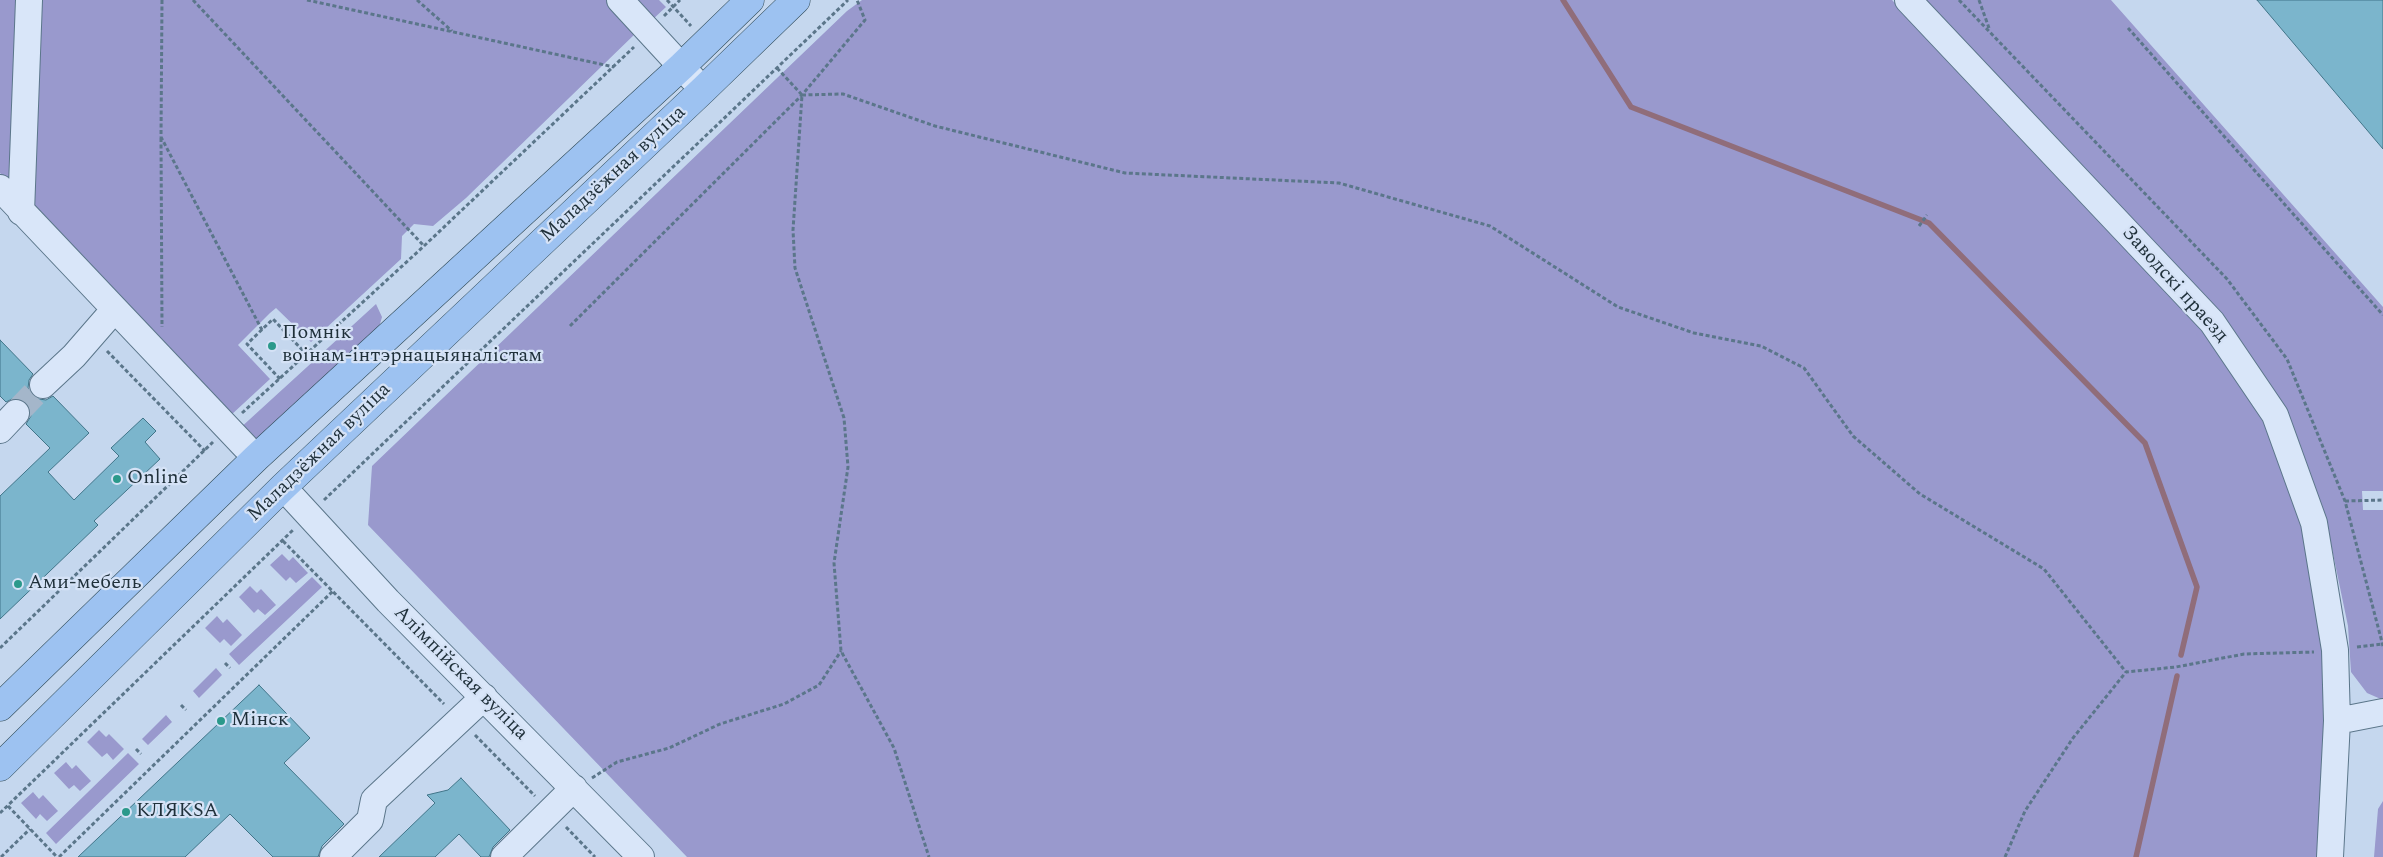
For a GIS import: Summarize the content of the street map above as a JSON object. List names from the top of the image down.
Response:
{
  "streets": {
    "main road": ["Маладзёжная вуліца"],
    "street": ["Заводскі праезд", "Алімпійская вуліца"]
  },
  "crossings": [
    ["Маладзёжная вуліца", "Алімпійская вуліца"]
  ],
  "places": [
    "Помнік воінам-інтэрнацыяналістам",
    "Online",
    "Ами-мебель",
    "Мінск",
    "КЛЯКSА"
  ]
}
